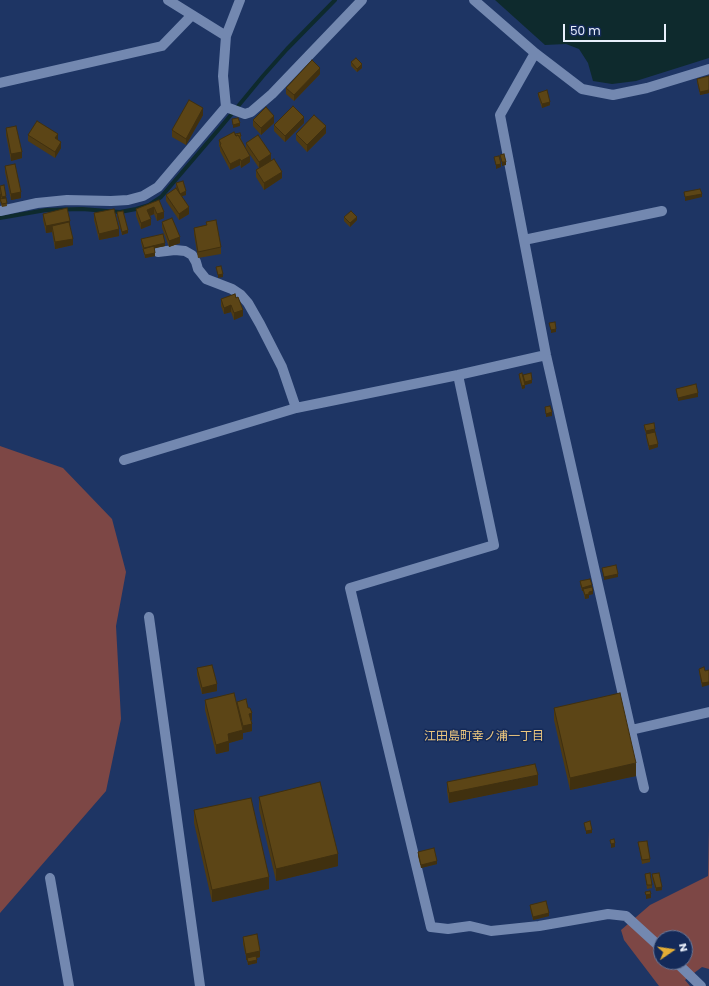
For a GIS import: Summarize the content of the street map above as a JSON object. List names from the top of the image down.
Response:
{
  "districts": ["江田島町幸ノ浦一丁目"],
  "scale_bar": "50 m",
  "north": "right"
}
